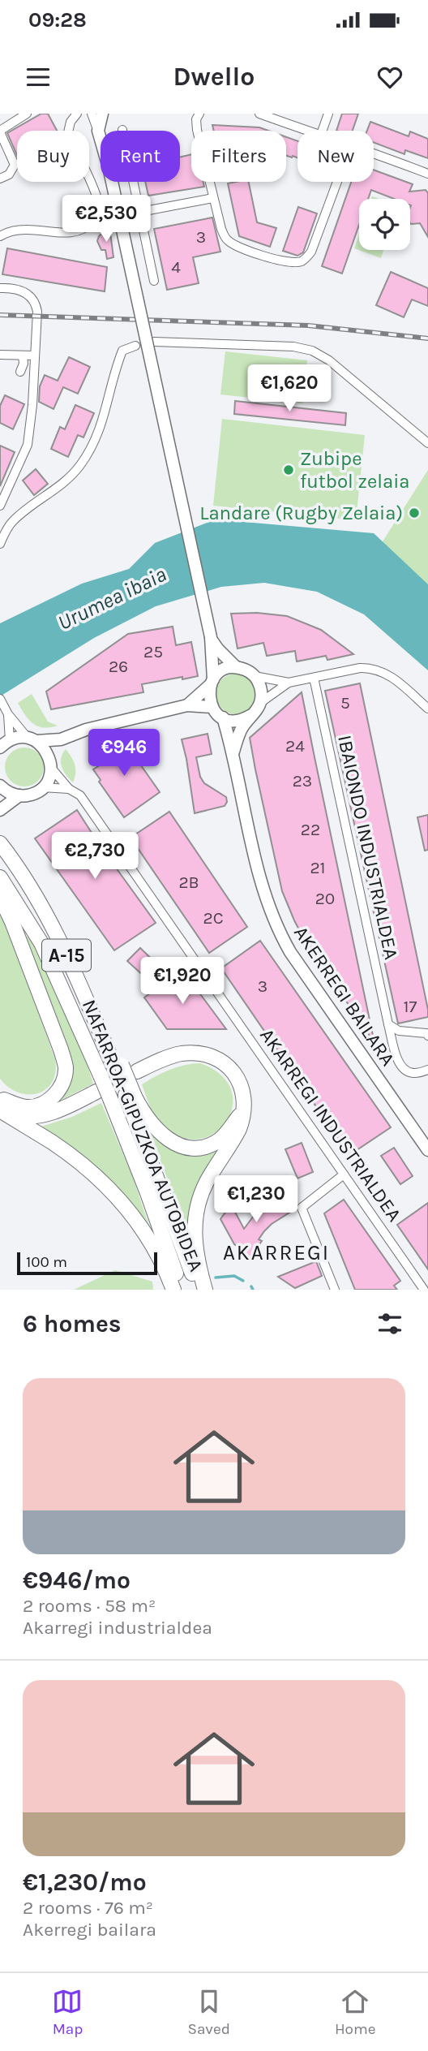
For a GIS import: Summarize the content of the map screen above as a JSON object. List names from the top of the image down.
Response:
{
  "streets": {
    "highway": ["A-15", "NAFARROA-GIPUZKOA AUTOBIDEA"],
    "main road": ["AKERREGI BAILARA"],
    "street": ["IBAIONDO INDUSTRIALDEA", "AKARREGI INDUSTRIALDEA"]
  },
  "districts": ["AKARREGI"],
  "water": ["Urumea ibaia"],
  "places": ["Zubipe futbol zelaia", "Landare (Rugby Zelaia)"],
  "house_numbers": [
    "3",
    "4",
    "25",
    "26",
    "5",
    "24",
    "23",
    "22",
    "21",
    "2B",
    "20",
    "2C",
    "3",
    "17"
  ],
  "scale_bar": "100 m",
  "page": {
    "status": "09:28",
    "header": "Dwello",
    "chip": [
      "Buy",
      "Rent",
      "Filters",
      "New"
    ],
    "price": [
      "€2,530",
      "€1,620",
      "€946",
      "€2,730",
      "€1,920",
      "€1,230"
    ],
    "scale": "100 m",
    "heading": "6 homes",
    "list": [
      {
        "name": "€946/mo",
        "note": "2 rooms · 58 m² · Akarregi industrialdea"
      },
      {
        "name": "€1,230/mo",
        "note": "2 rooms · 76 m² · Akerregi bailara"
      }
    ],
    "tabs": ["Map", "Saved", "Home"]
  }
}
